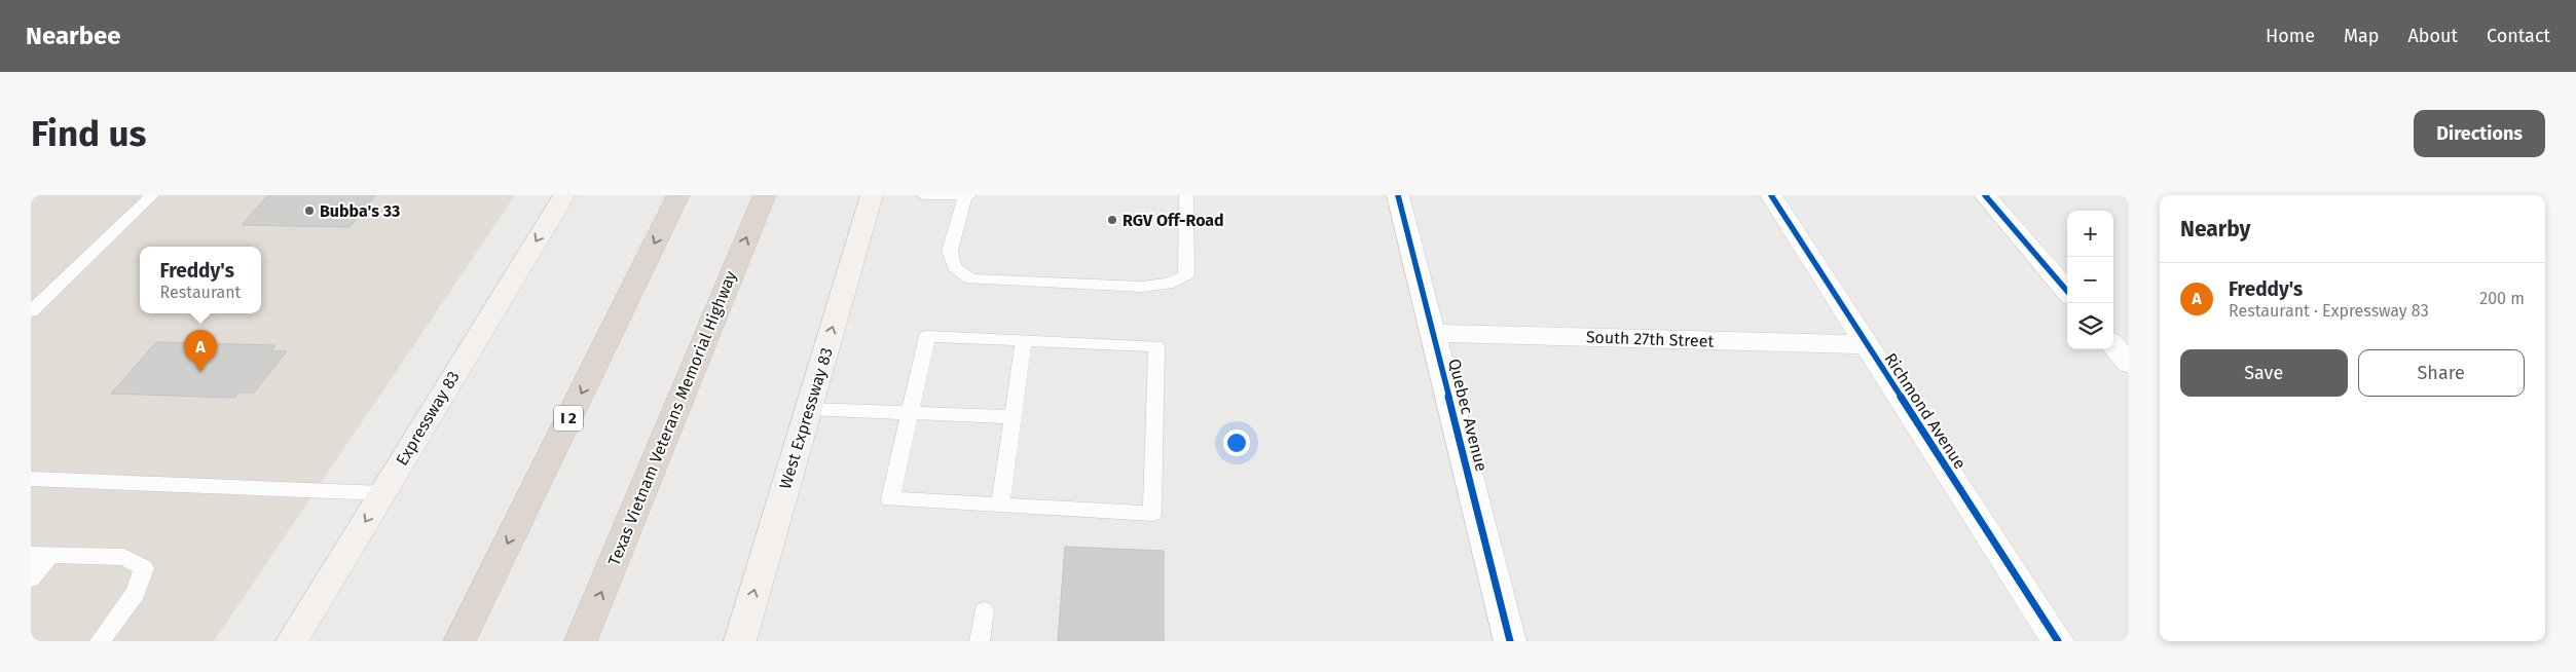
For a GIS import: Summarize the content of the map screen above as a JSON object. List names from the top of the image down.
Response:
{
  "streets": {
    "highway": ["I 2", "Texas Vietnam Veterans Memorial Highway"],
    "main road": ["Expressway 83", "West Expressway 83"],
    "street": ["South 27th Street", "Richmond Avenue", "Quebec Avenue"]
  },
  "crossings": [
    ["South 27th Street", "Richmond Avenue"],
    ["South 27th Street", "Quebec Avenue"]
  ],
  "one_way": ["Expressway 83", "West Expressway 83"],
  "places": ["Bubba's 33", "RGV Off-Road"],
  "page": {
    "header": "Nearbee",
    "nav": [
      "Home",
      "Map",
      "About",
      "Contact"
    ],
    "buttons": [
      "Directions",
      ["Save", "Share"]
    ],
    "title": "Find us",
    "heading": "Nearby",
    "map_buttons": ["+", "−"],
    "popup": ["Freddy's", "Restaurant"],
    "list": [
      {
        "mark": "A",
        "name": "Freddy's",
        "note": "Restaurant · Expressway 83",
        "value": "200 m"
      }
    ],
    "pins": "A"
  }
}
